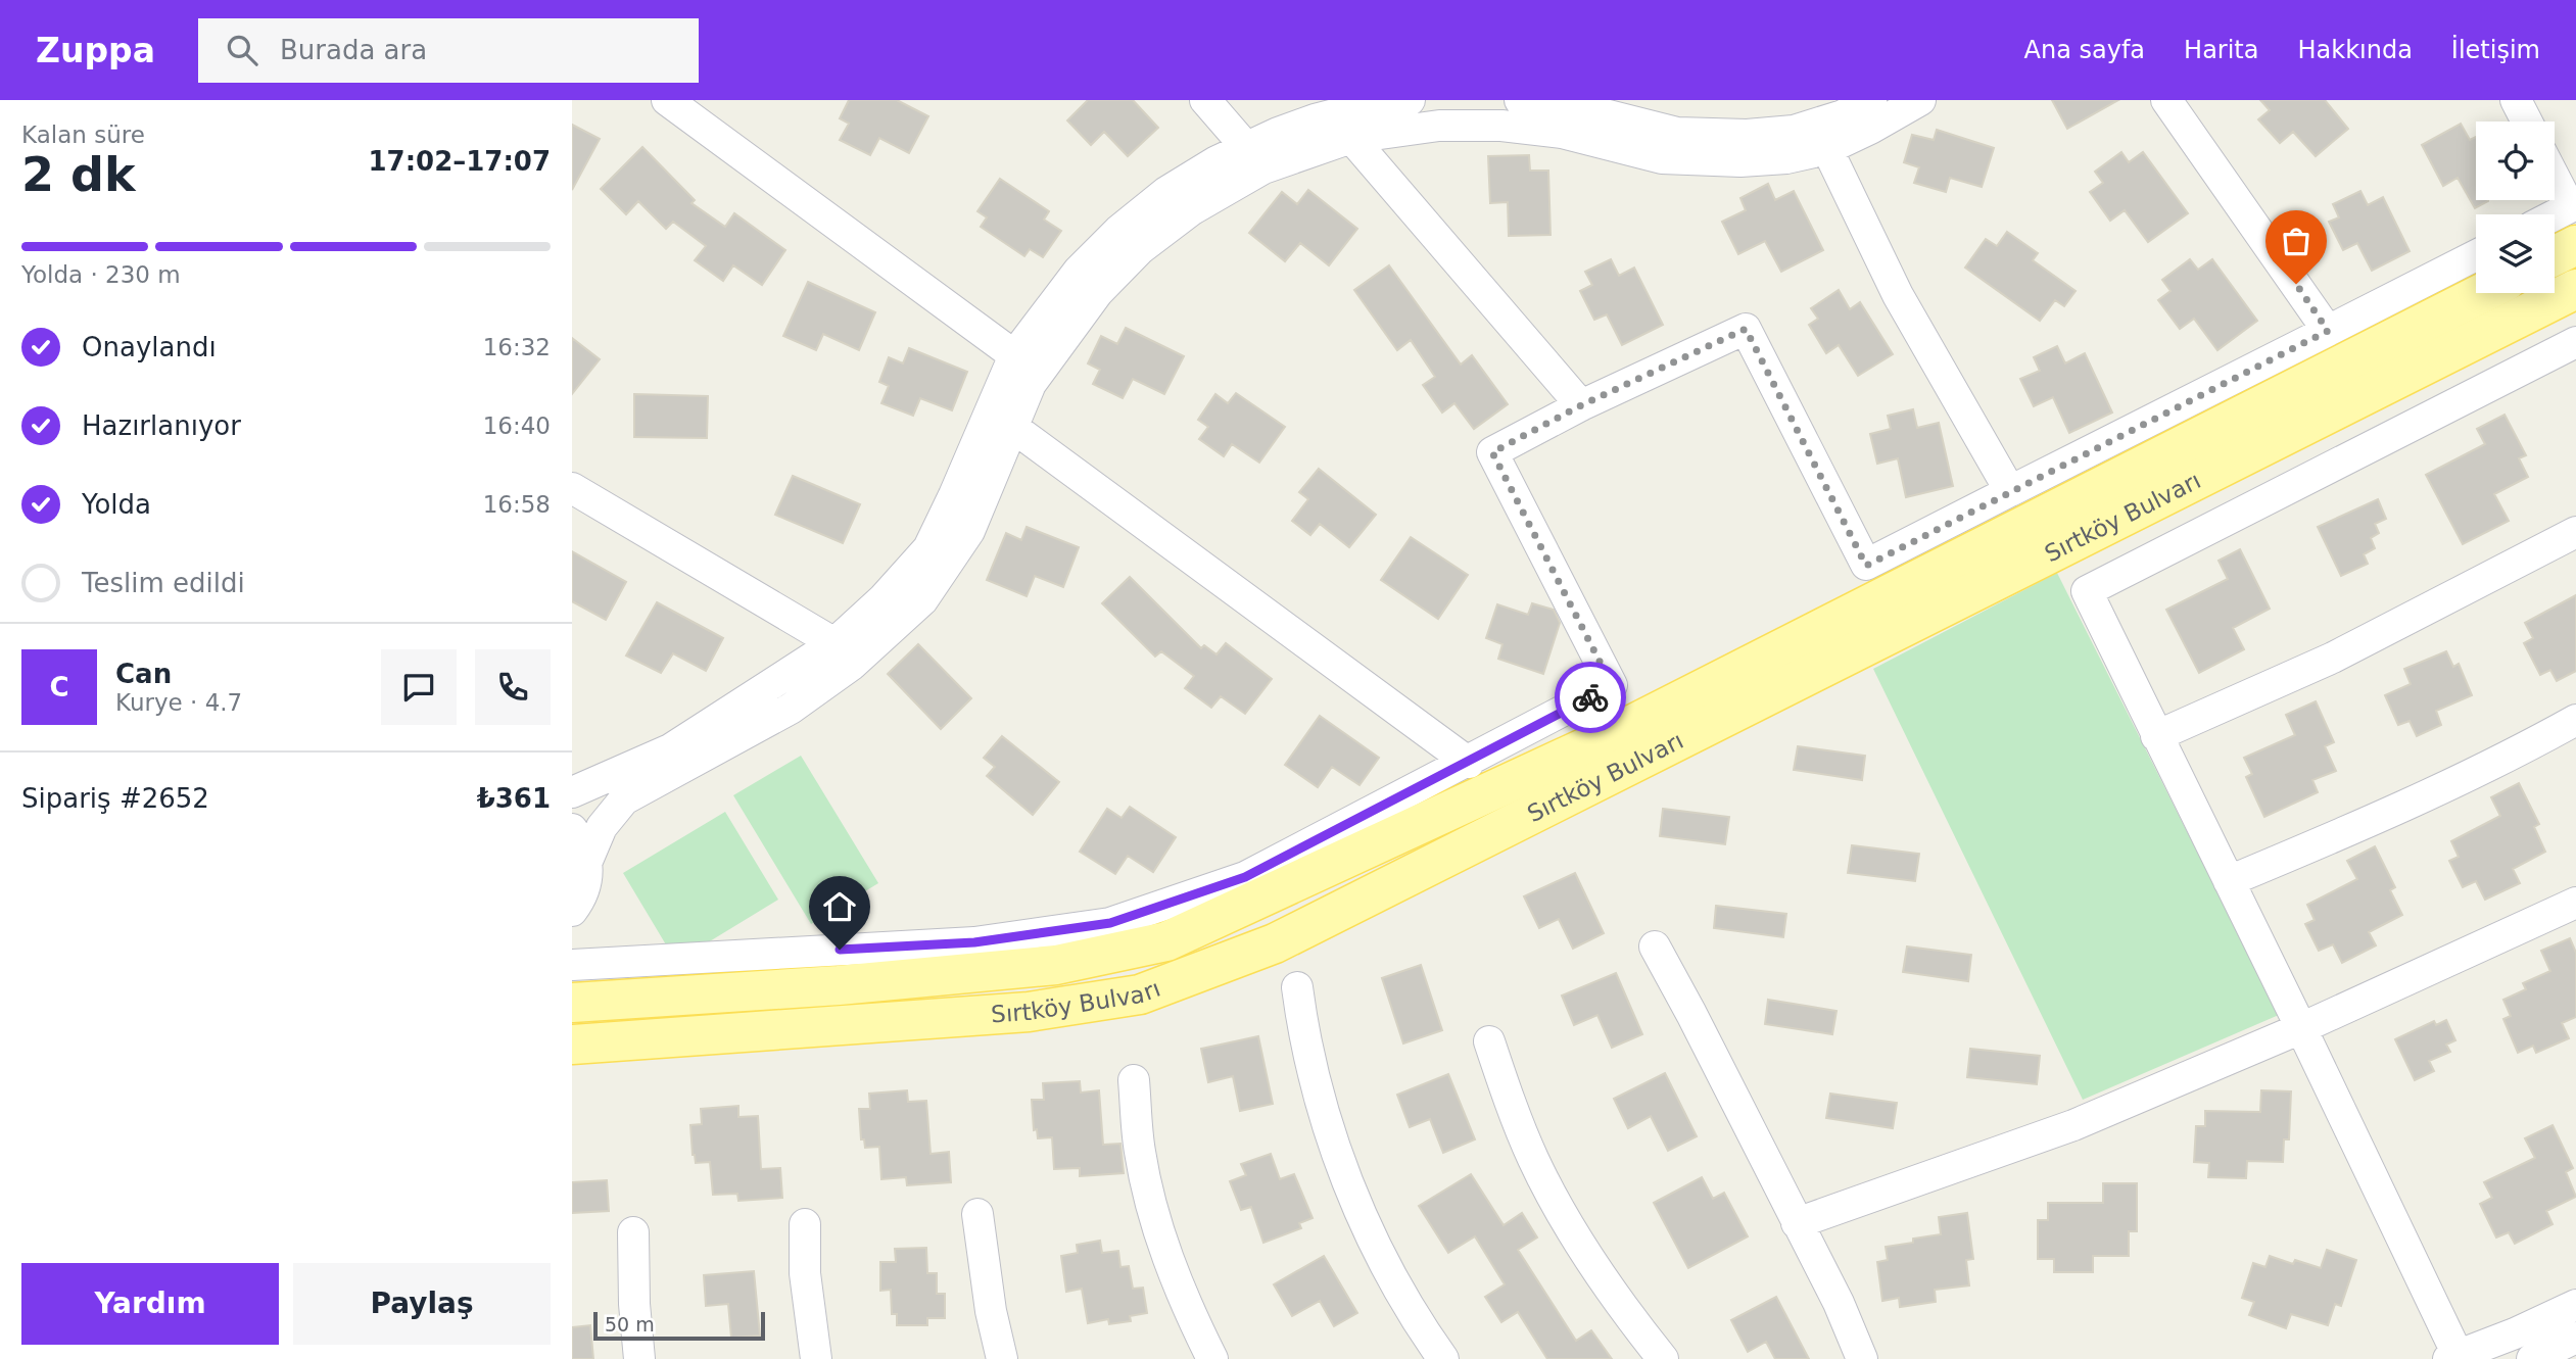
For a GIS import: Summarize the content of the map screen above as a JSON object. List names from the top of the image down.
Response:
{
  "streets": {
    "main road": ["Sırtköy Bulvarı"]
  },
  "scale_bar": "50 m",
  "page": {
    "header": "Zuppa",
    "search": "Burada ara",
    "nav": [
      "Ana sayfa",
      "Harita",
      "Hakkında",
      "İletişim"
    ],
    "heading": ["2 dk", "Kalan süre", "17:02–17:07"],
    "panel": [
      "Can",
      "Kurye · 4.7",
      "Sipariş #2652",
      "₺361"
    ],
    "bar": "Yolda · 230 m",
    "list": [
      ["Onaylandı", "16:32"],
      ["Hazırlanıyor", "16:40"],
      ["Yolda", "16:58"],
      "Teslim edildi"
    ],
    "round": "C",
    "buttons": ["Yardım", "Paylaş"],
    "scale": "50 m"
  }
}
